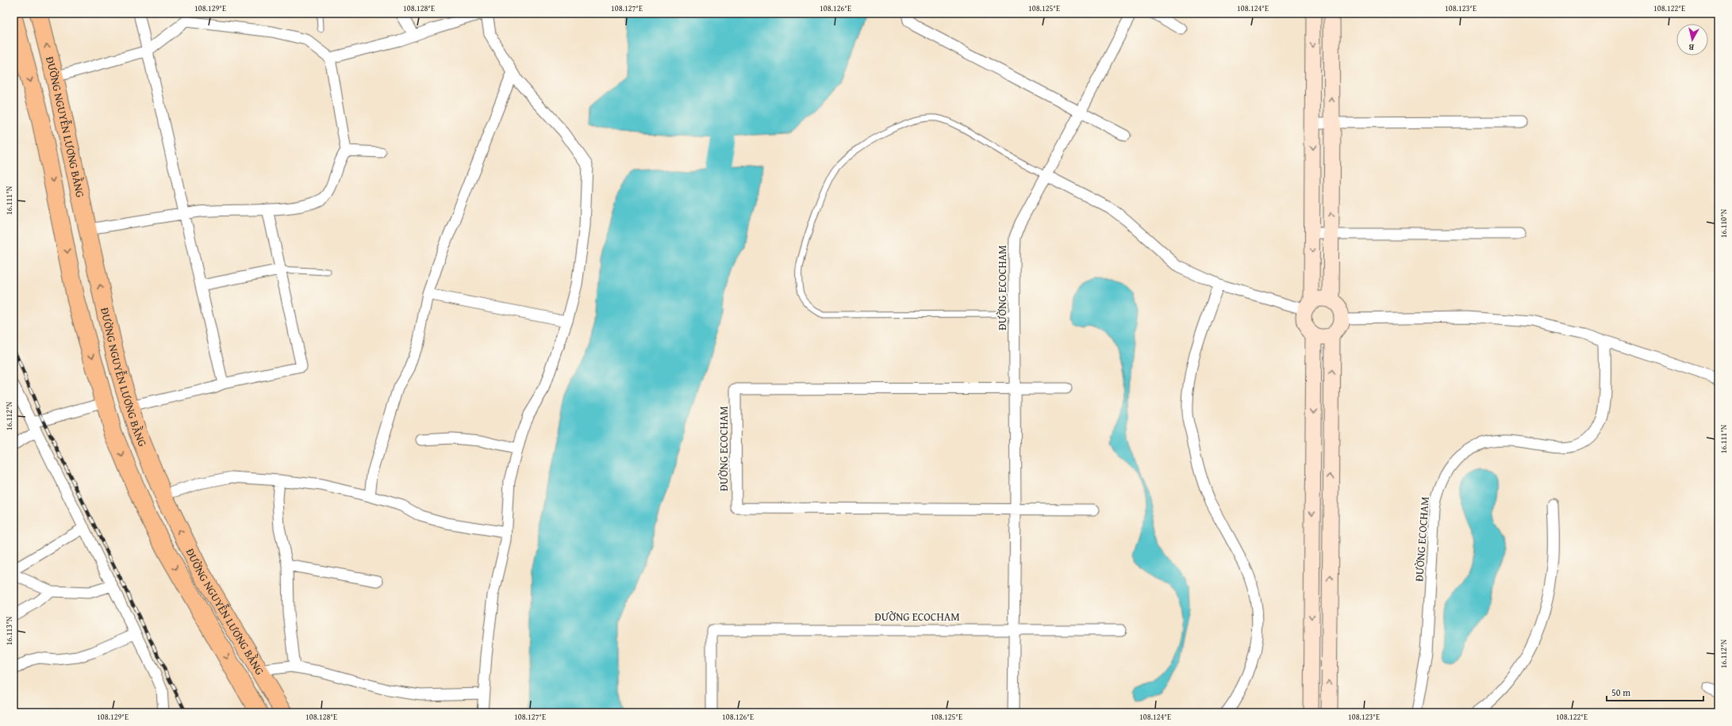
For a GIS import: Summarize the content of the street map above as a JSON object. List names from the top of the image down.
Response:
{
  "streets": {
    "highway": ["ĐƯỜNG NGUYỄN LƯƠNG BẰNG"],
    "street": ["ĐƯỜNG ECOCHAM"]
  },
  "scale_bar": "50 m",
  "north": "bottom",
  "coordinates": [
    "108.129°E",
    "108.128°E",
    "108.127°E",
    "108.126°E",
    "108.125°E",
    "108.124°E",
    "108.123°E",
    "108.122°E",
    "16.111°N",
    "16.110°N",
    "16.112°N",
    "16.113°N"
  ]
}
